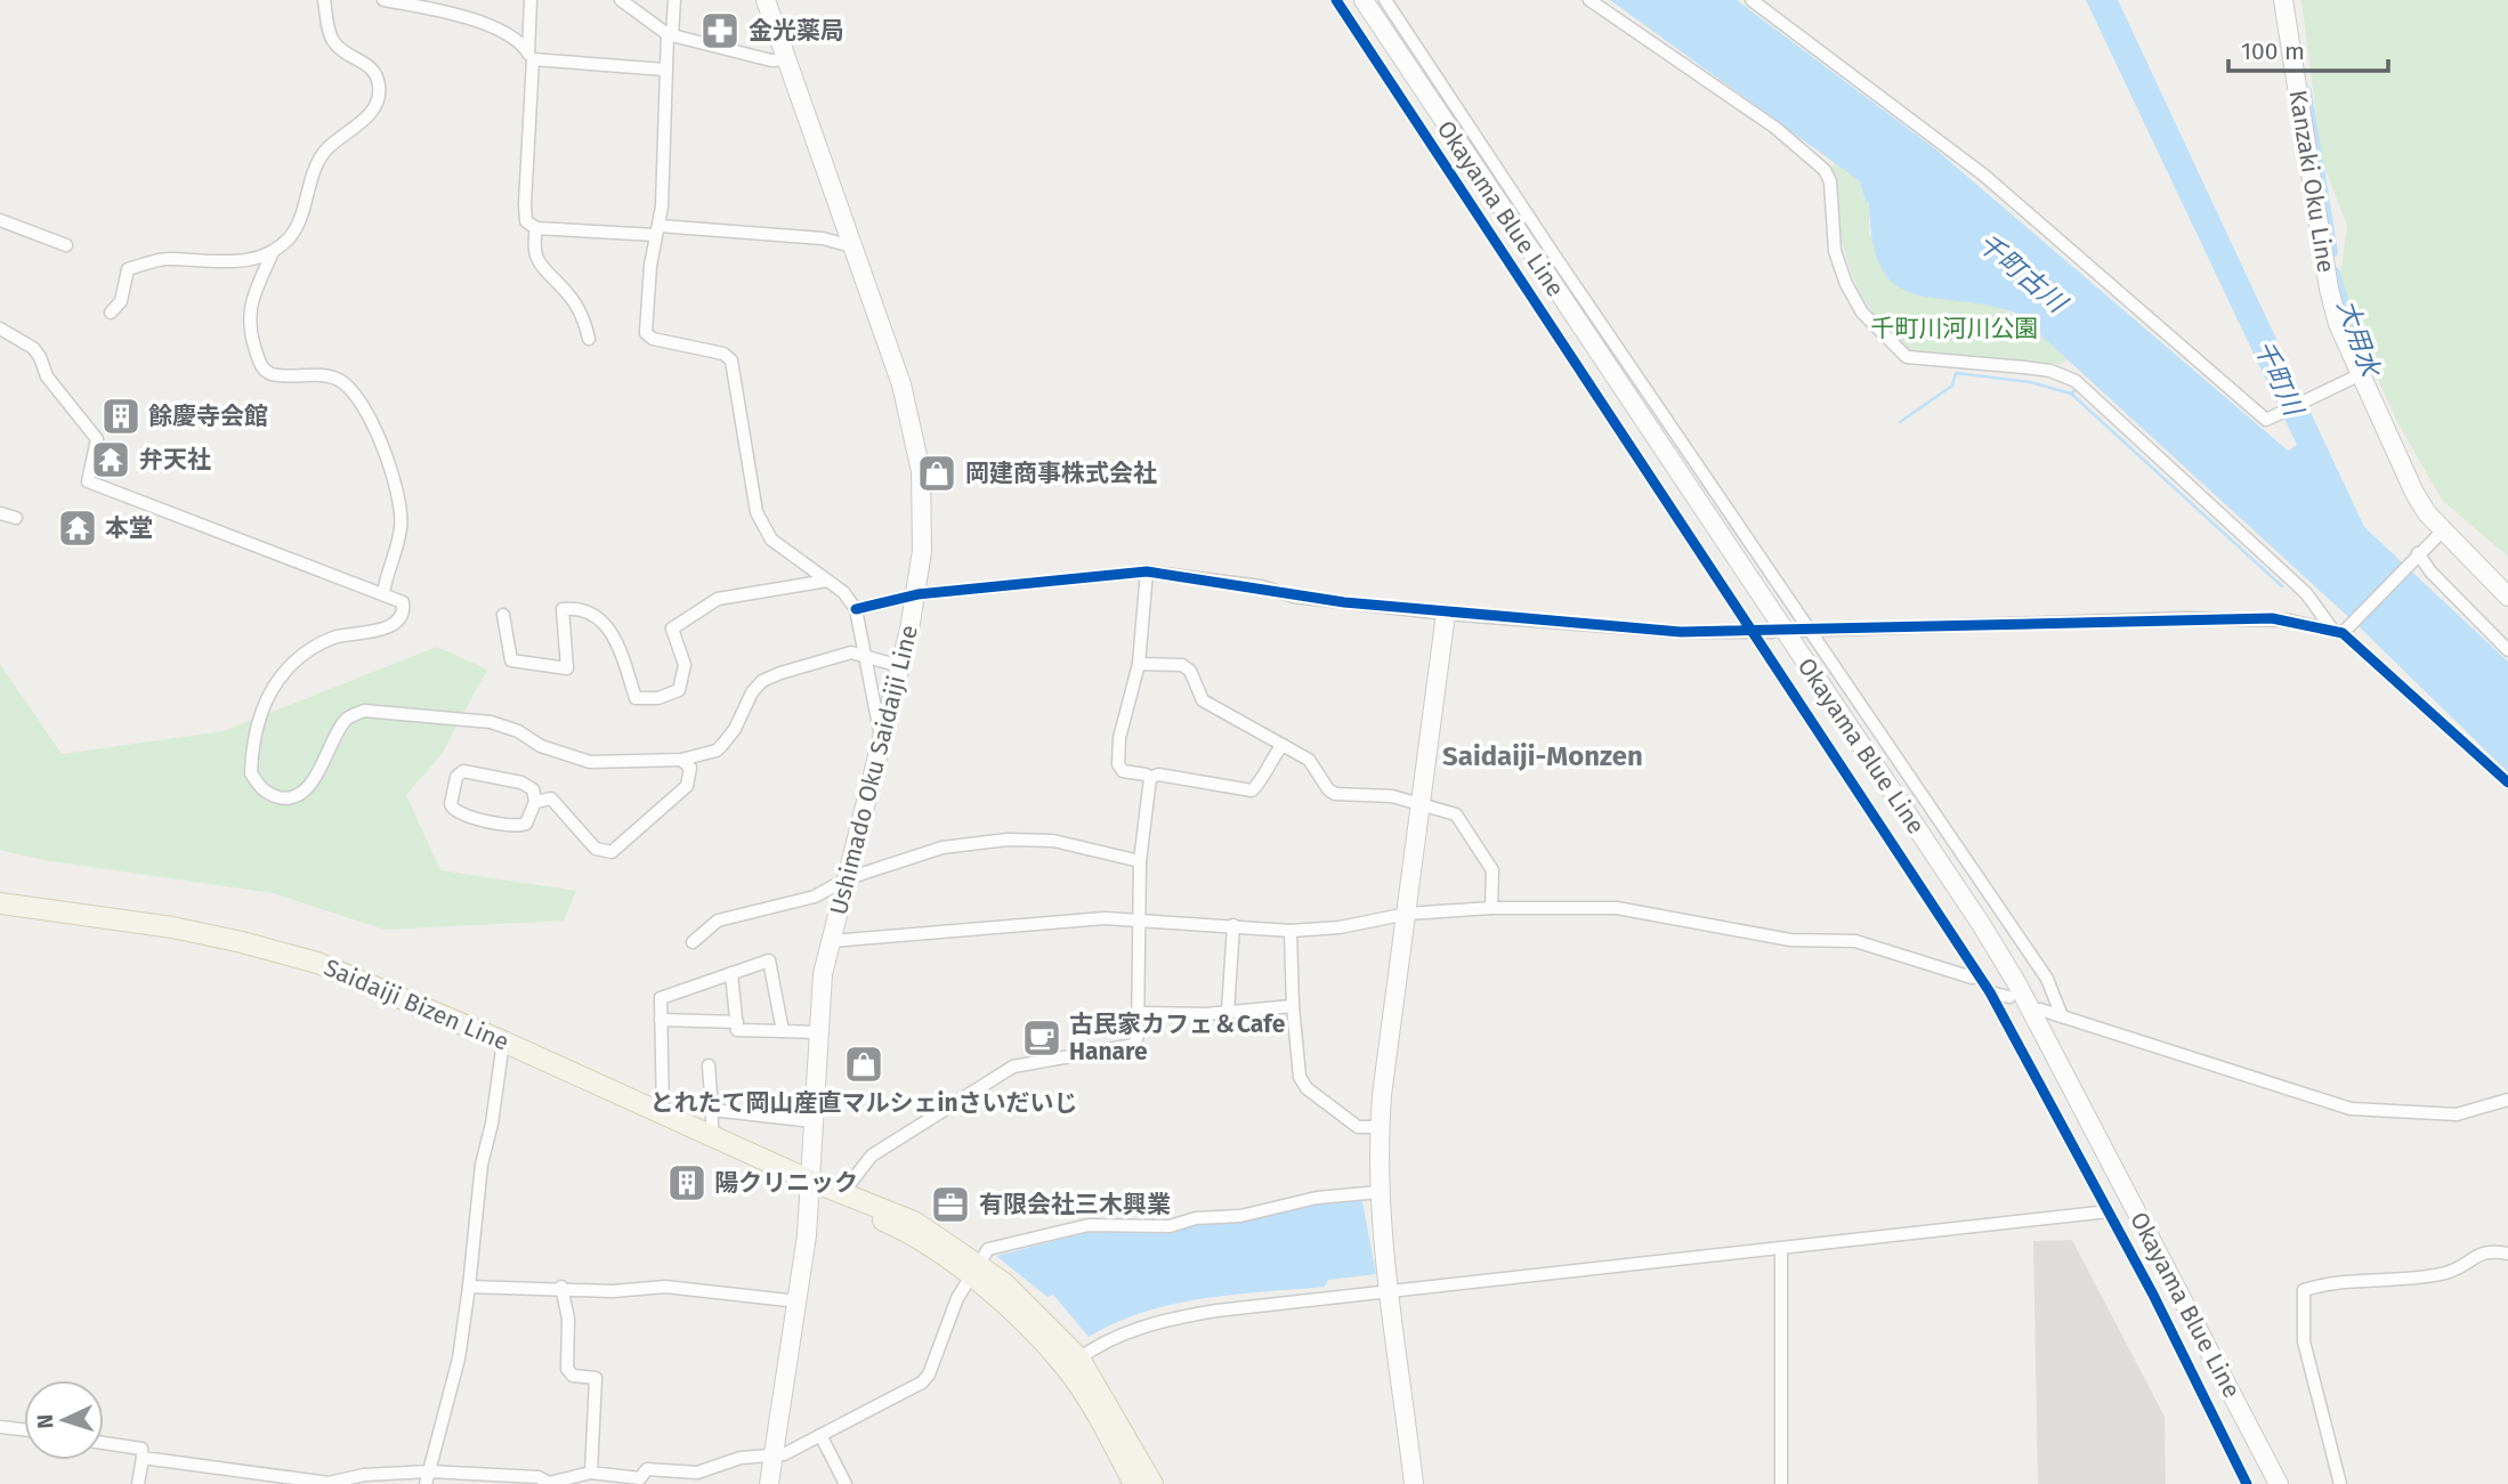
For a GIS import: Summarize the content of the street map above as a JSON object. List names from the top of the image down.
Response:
{
  "streets": {
    "main road": [
      "Kanzaki Oku Line",
      "Okayama Blue Line",
      "Ushimado Oku Saidaiji Line",
      "Saidaiji Bizen Line"
    ]
  },
  "crossings": [
    ["Ushimado Oku Saidaiji Line", "Saidaiji Bizen Line"]
  ],
  "districts": ["Saidaiji-Monzen"],
  "water": ["千町古川", "大用水", "千町川"],
  "parks": ["千町川河川公園"],
  "places": {
    "pharmacy": ["金光薬局"],
    "building": ["餘慶寺会館", "陽クリニック"],
    "temple": ["弁天社", "本堂"],
    "shop": ["岡建商事株式会社", "とれたて岡山産直マルシェinさいだいじ"],
    "cafe": ["古民家カフェ＆Cafe Hanare"],
    "office": ["有限会社三木興業"]
  },
  "scale_bar": "100 m",
  "north": "left"
}
